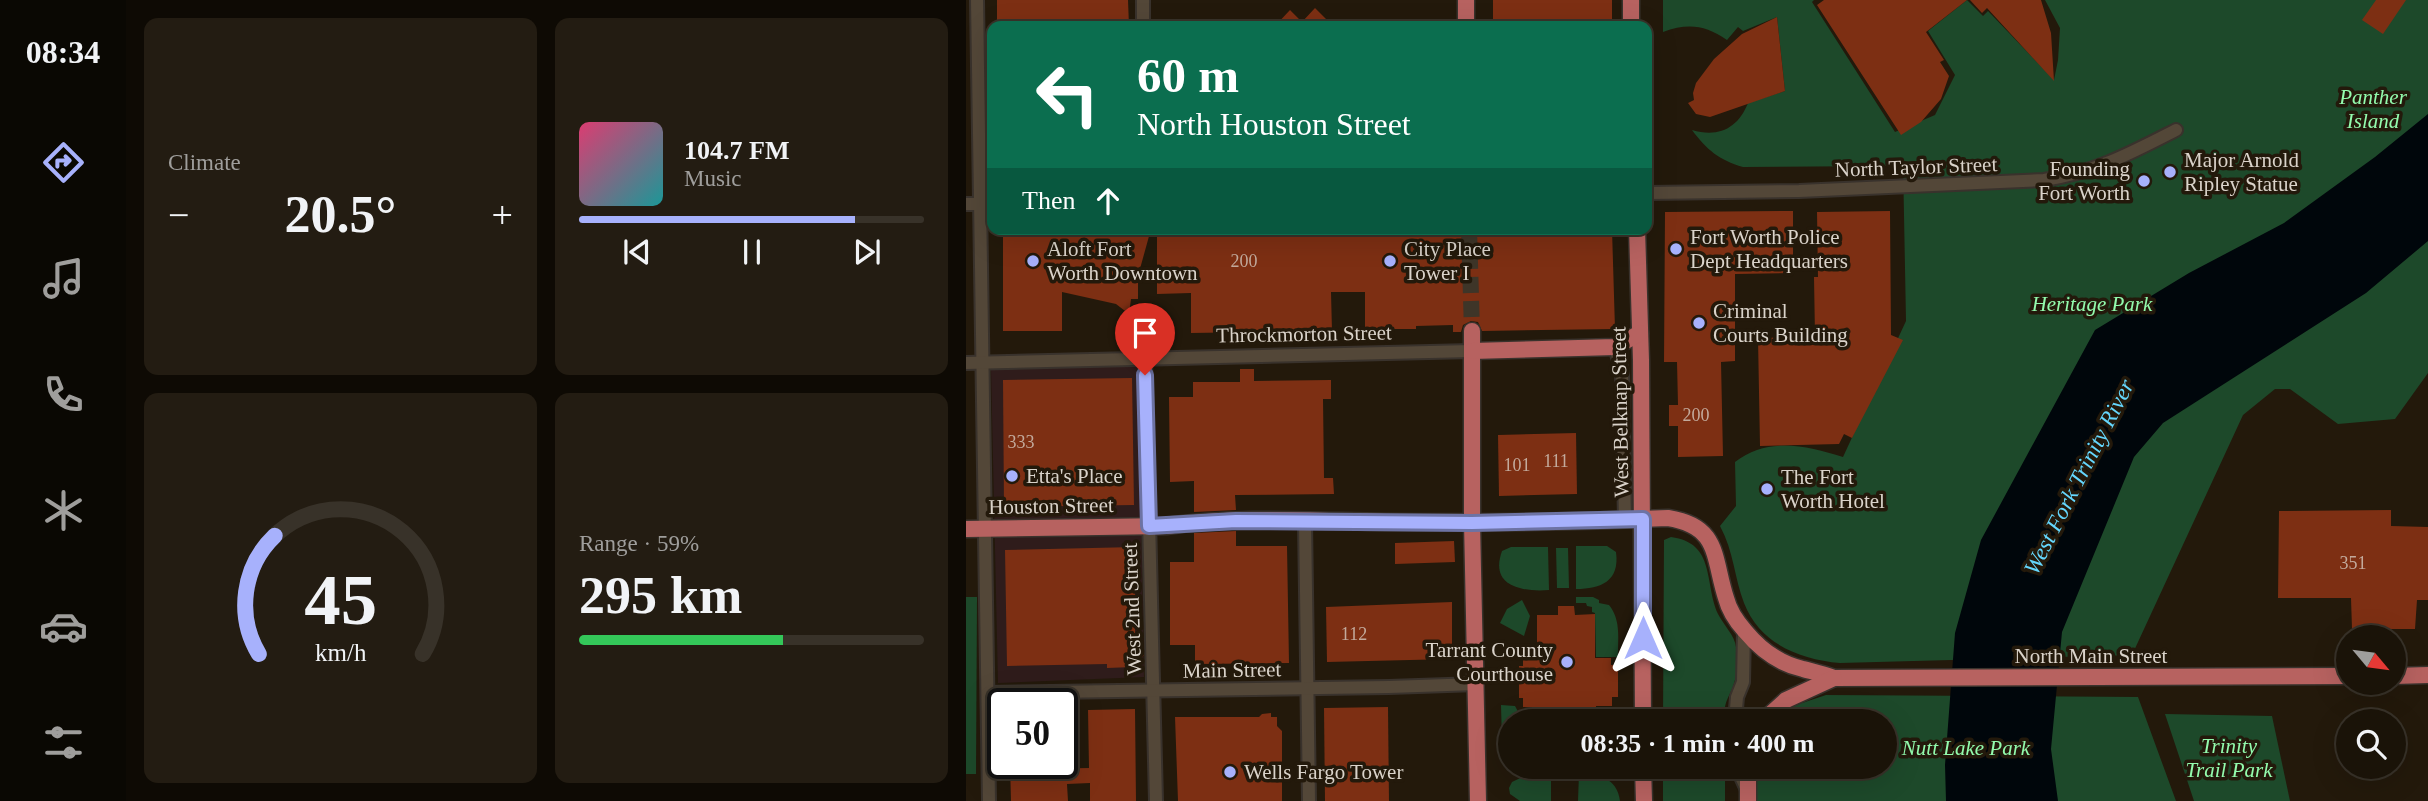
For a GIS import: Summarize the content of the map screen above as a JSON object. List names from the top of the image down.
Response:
{
  "streets": {
    "main road": [
      "Throckmorton Street",
      "West Belknap Street",
      "Houston Street",
      "North Main Street"
    ],
    "street": ["North Taylor Street", "West 2nd Street", "Main Street"]
  },
  "crossings": [
    ["Throckmorton Street", "West Belknap Street"],
    ["Throckmorton Street", "West 2nd Street"],
    ["West Belknap Street", "Houston Street"],
    ["Houston Street", "West 2nd Street"],
    ["Houston Street", "North Main Street"],
    ["West 2nd Street", "Main Street"]
  ],
  "water": ["West Fork Trinity River"],
  "parks": [
    "Panther Island",
    "Heritage Park",
    "Trinity Trail Park",
    "Nutt Lake Park"
  ],
  "places": [
    "Major Arnold Ripley Statue",
    "Founding Fort Worth",
    "Fort Worth Police Dept Headquarters",
    "Aloft Fort Worth Downtown",
    "City Place Tower I",
    "Criminal Courts Building",
    "Etta's Place",
    "The Fort Worth Hotel",
    "Tarrant County Courthouse",
    "Wells Fargo Tower"
  ],
  "house_numbers": [
    "200",
    "200",
    "333",
    "111",
    "101",
    "351",
    "112"
  ],
  "north": "bottom right",
  "page": {
    "tabs": "08:34",
    "tile": [
      "Climate",
      ["Range · 59%", "295 km"]
    ],
    "turn": ["60 m", "North Houston Street"],
    "song": ["104.7 FM", "Music"],
    "then": "Then",
    "heat": ["−", "20.5°", "+"],
    "limit": "50",
    "trip": "08:35 · 1 min · 400 m",
    "gauge": ["45", "km/h"]
  }
}
